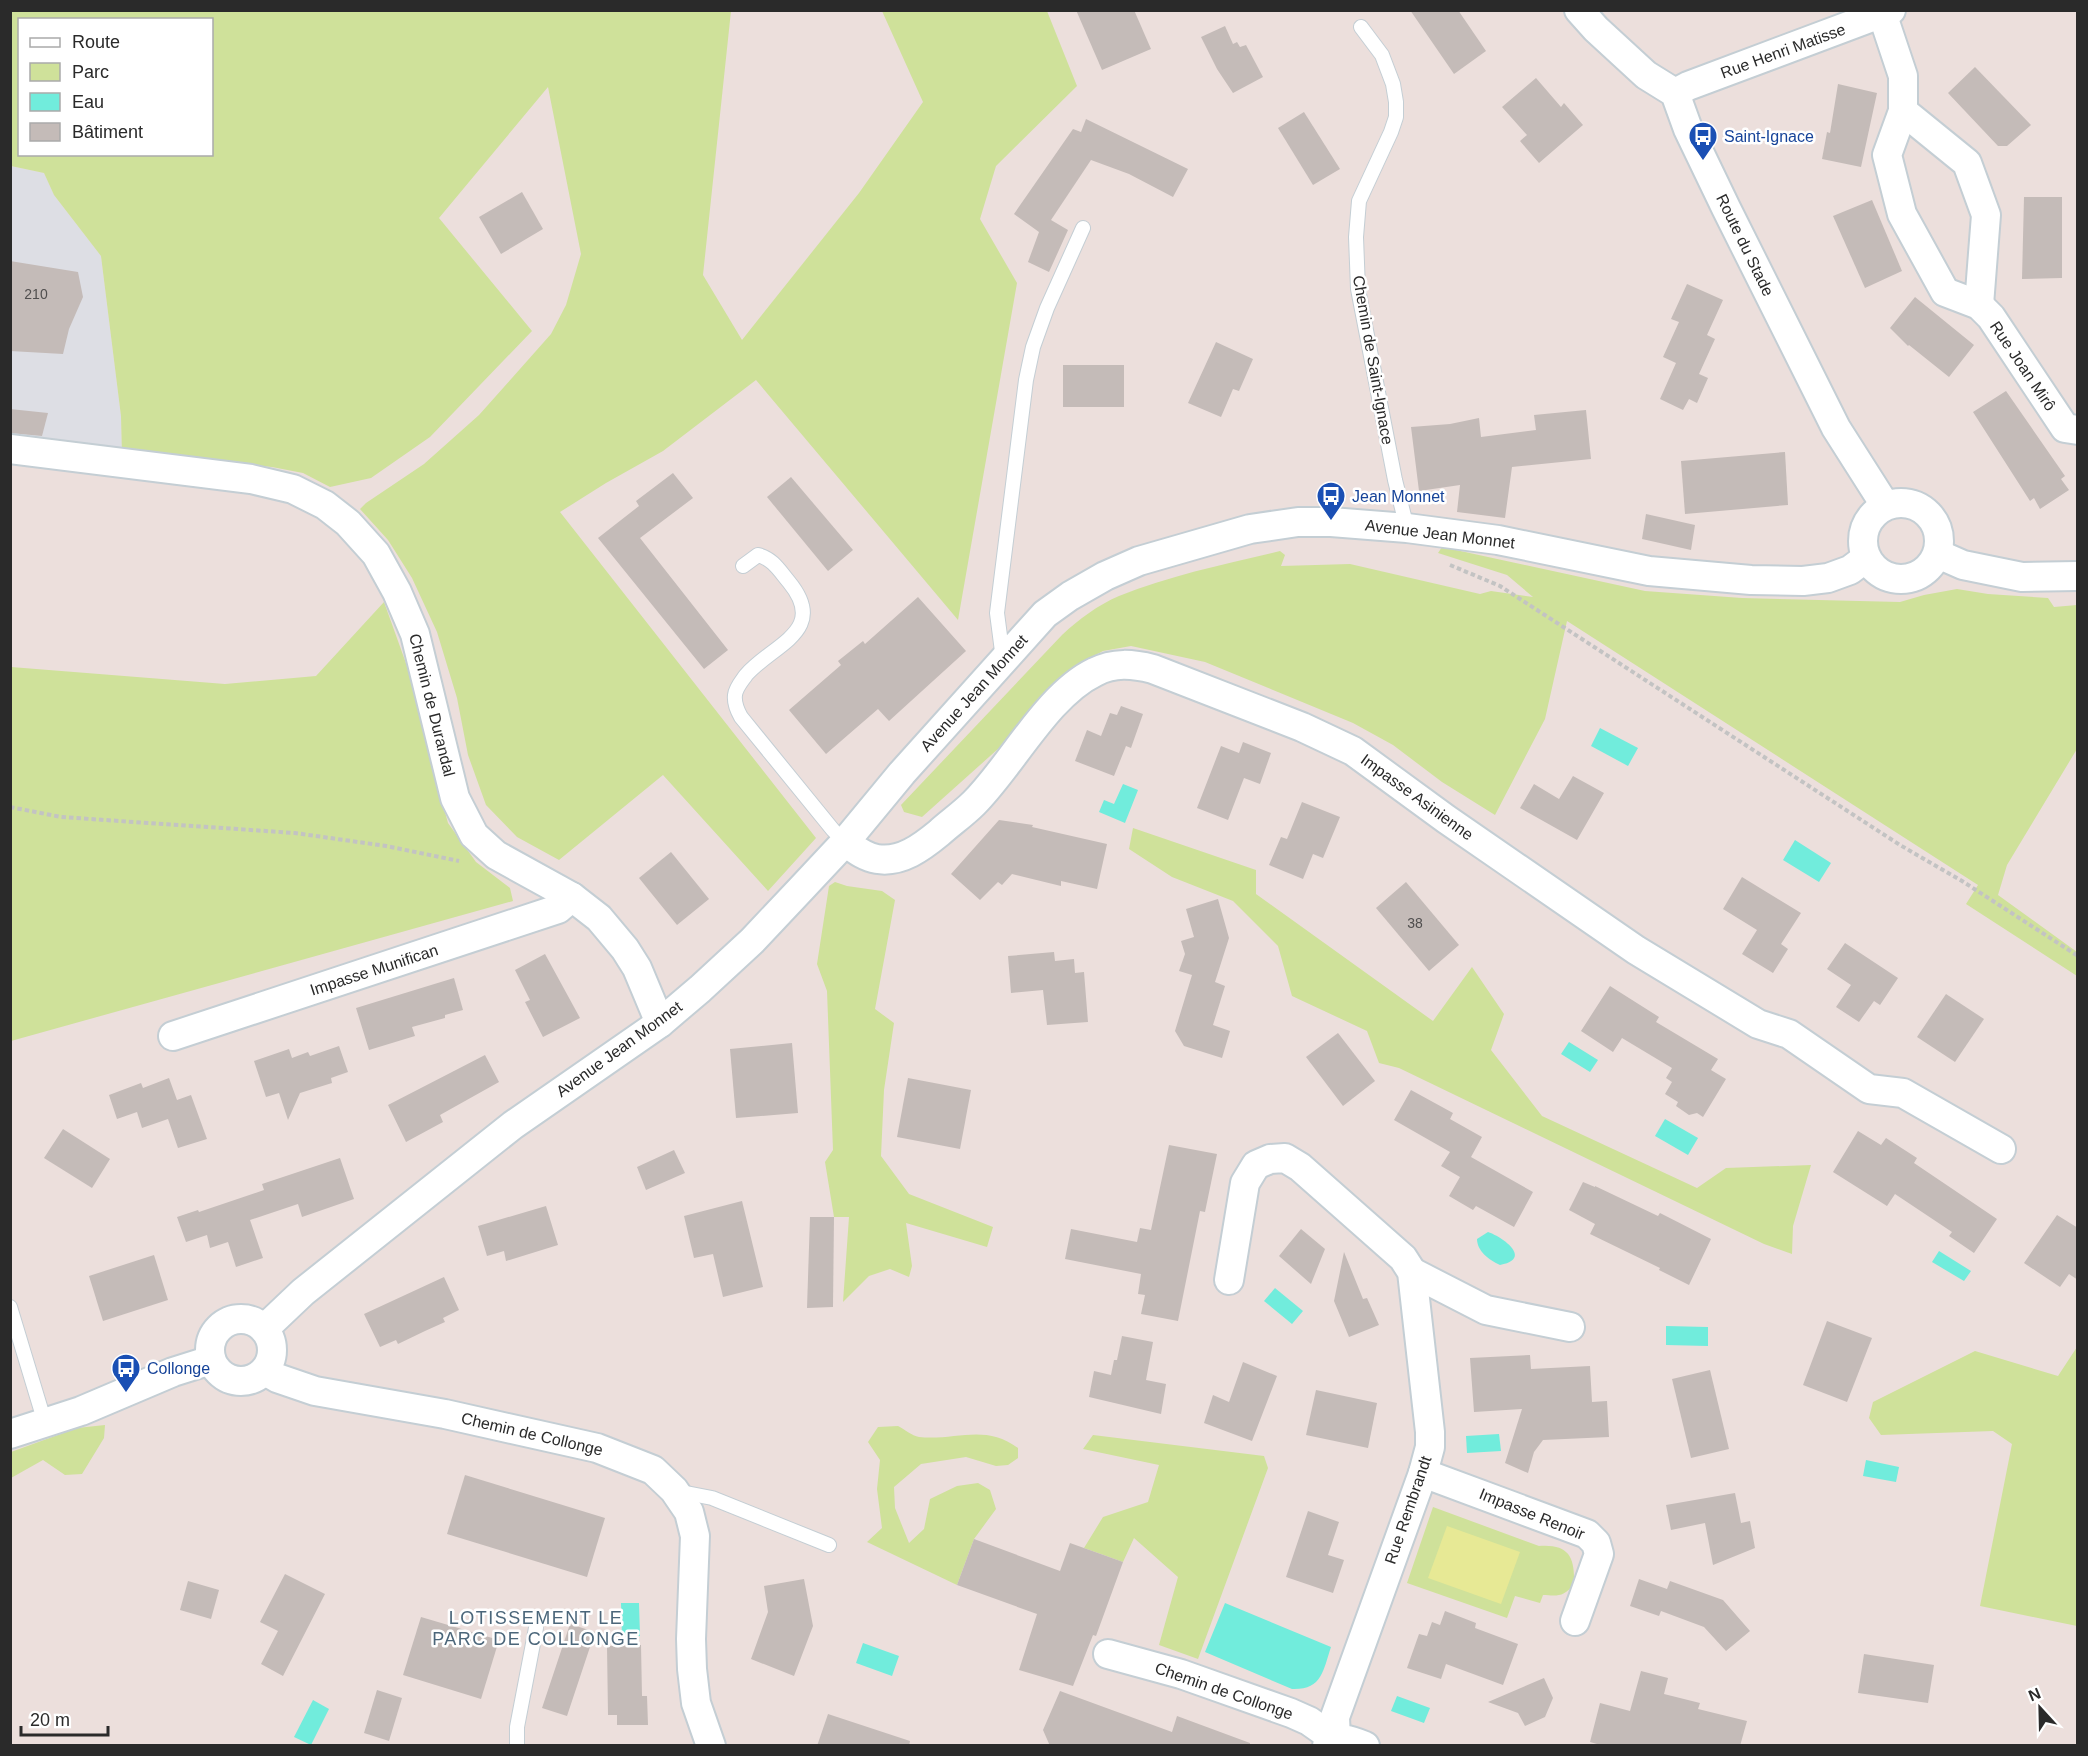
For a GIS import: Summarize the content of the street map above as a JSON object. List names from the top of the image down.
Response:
{
  "streets": {
    "street": [
      "Rue Henri Matisse",
      "Route du Stade",
      "Rue Joan Mirô",
      "Avenue Jean Monnet",
      "Chemin de Durandal",
      "Impasse Asinienne",
      "Impasse Munifican",
      "Chemin de Collonge",
      "Rue Rembrandt",
      "Impasse Renoir"
    ],
    "lane": ["Chemin de Saint-Ignace"]
  },
  "crossings": [
    ["Rue Henri Matisse", "Route du Stade"],
    ["Rue Henri Matisse", "Rue Joan Mirô"],
    ["Route du Stade", "Avenue Jean Monnet"],
    ["Chemin de Saint-Ignace", "Avenue Jean Monnet"],
    ["Avenue Jean Monnet", "Chemin de Durandal"],
    ["Avenue Jean Monnet", "Impasse Asinienne"],
    ["Avenue Jean Monnet", "Chemin de Collonge"],
    ["Chemin de Durandal", "Impasse Munifican"],
    ["Chemin de Collonge", "Rue Rembrandt"],
    ["Rue Rembrandt", "Impasse Renoir"]
  ],
  "districts": ["LOTISSEMENT LE PARC DE COLLONGE"],
  "places": {
    "bus stop": ["Saint-Ignace", "Jean Monnet", "Collonge"]
  },
  "house_numbers": ["210", "38"],
  "legend": [
    "Route",
    "Parc",
    "Eau",
    "Bâtiment"
  ],
  "scale_bar": "20 m",
  "north": "top"
}
